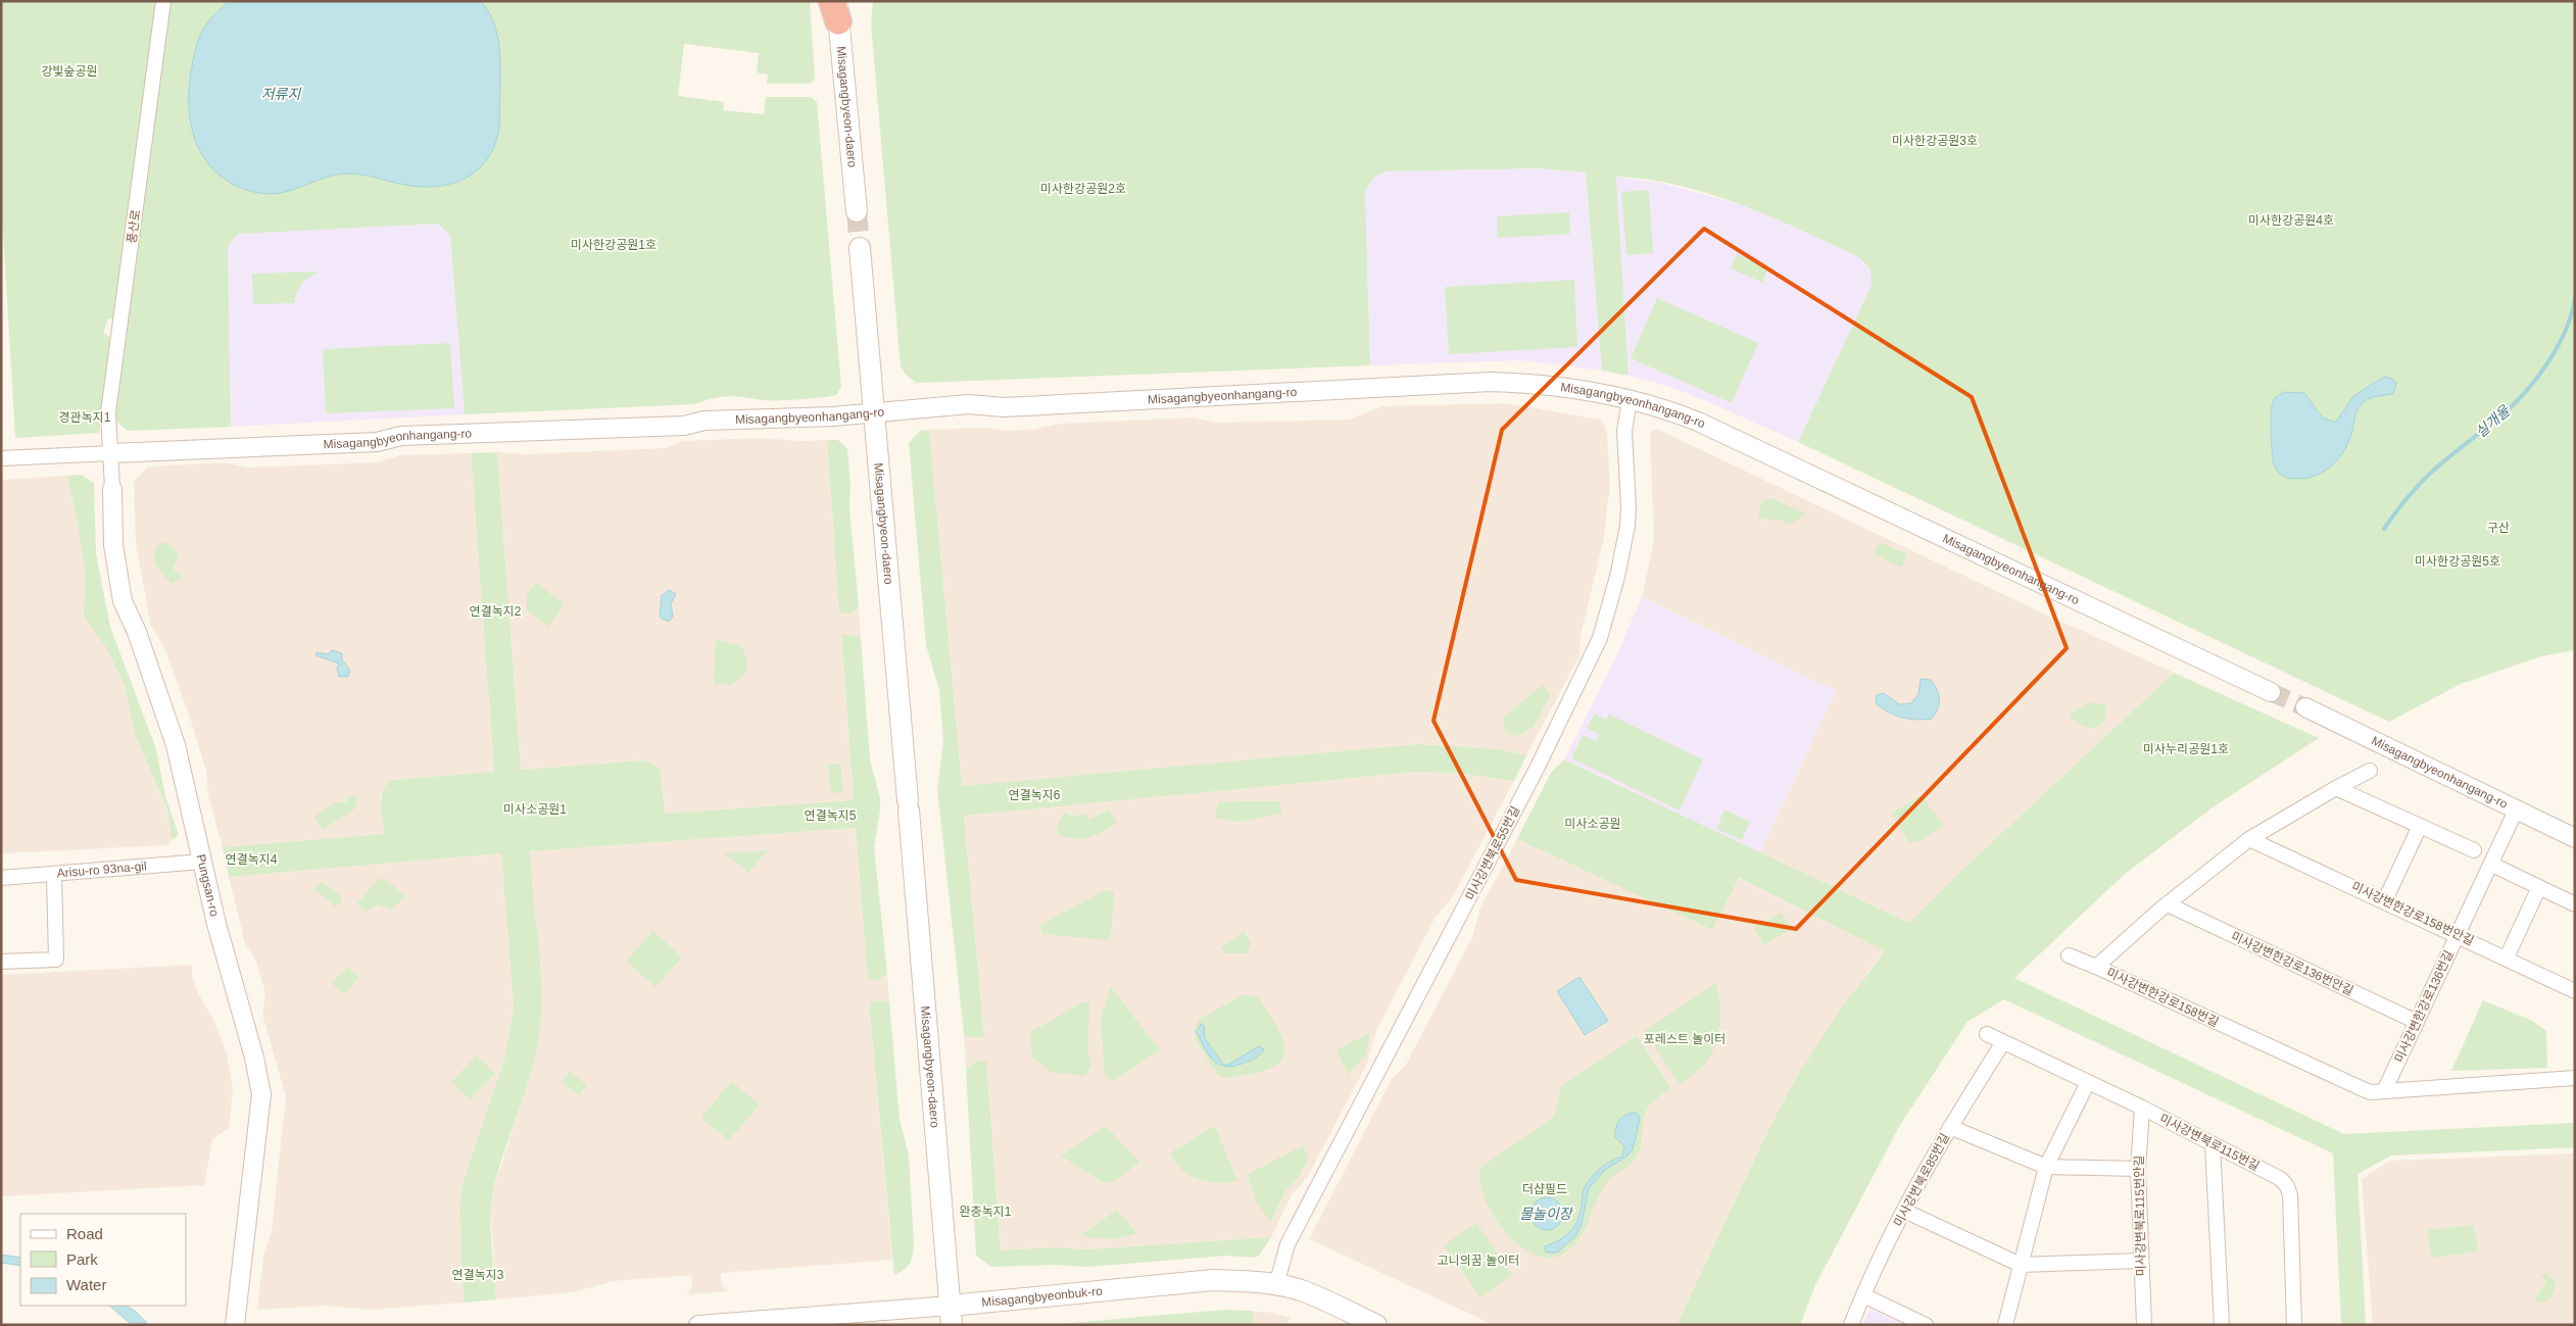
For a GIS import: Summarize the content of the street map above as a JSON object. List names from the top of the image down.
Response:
{
  "streets": {
    "main road": ["Misagangbyeon-daero", "Misagangbyeonbuk-ro"],
    "street": [
      "풍산로",
      "Misagangbyeonhangang-ro",
      "미사강변북로55번길",
      "Arisu-ro 93na-gil",
      "Pungsan-ro",
      "미사강변한강로158번안길",
      "미사강변한강로136번안길",
      "미사강변한강로158번길",
      "미사강변한강로136번길",
      "미사강변북로115번길",
      "미사강변북로85번길",
      "미사강변북로115번안길"
    ]
  },
  "crossings": [
    ["Misagangbyeon-daero", "Misagangbyeonhangang-ro"],
    ["Misagangbyeon-daero", "Misagangbyeonbuk-ro"],
    ["풍산로", "Misagangbyeonhangang-ro"],
    ["풍산로", "Pungsan-ro"],
    ["Misagangbyeonhangang-ro", "미사강변북로55번길"],
    ["Misagangbyeonhangang-ro", "Pungsan-ro"],
    ["Misagangbyeonhangang-ro", "미사강변한강로136번길"],
    ["미사강변북로55번길", "Misagangbyeonbuk-ro"],
    ["Arisu-ro 93na-gil", "Pungsan-ro"],
    ["미사강변한강로158번안길", "미사강변한강로158번길"],
    ["미사강변한강로158번안길", "미사강변한강로136번길"],
    ["미사강변한강로136번안길", "미사강변한강로158번길"],
    ["미사강변한강로136번안길", "미사강변한강로136번길"],
    ["미사강변한강로158번길", "미사강변한강로136번길"],
    ["미사강변북로115번길", "미사강변북로85번길"],
    ["미사강변북로115번길", "미사강변북로115번안길"]
  ],
  "water": ["저류지", "실개울", "물놀이장"],
  "parks": [
    "강빛숲공원",
    "미사한강공원3호",
    "미사한강공원2호",
    "미사한강공원4호",
    "미사한강공원1호",
    "경관녹지1",
    "구산",
    "미사한강공원5호",
    "연결녹지2",
    "미사누리공원1호",
    "연결녹지6",
    "미사소공원1",
    "연결녹지5",
    "미사소공원",
    "연결녹지4",
    "포레스트 놀이터",
    "더샵필드",
    "완충녹지1",
    "고니의꿈 놀이터",
    "연결녹지3"
  ],
  "legend": ["Road", "Park", "Water"]
}
